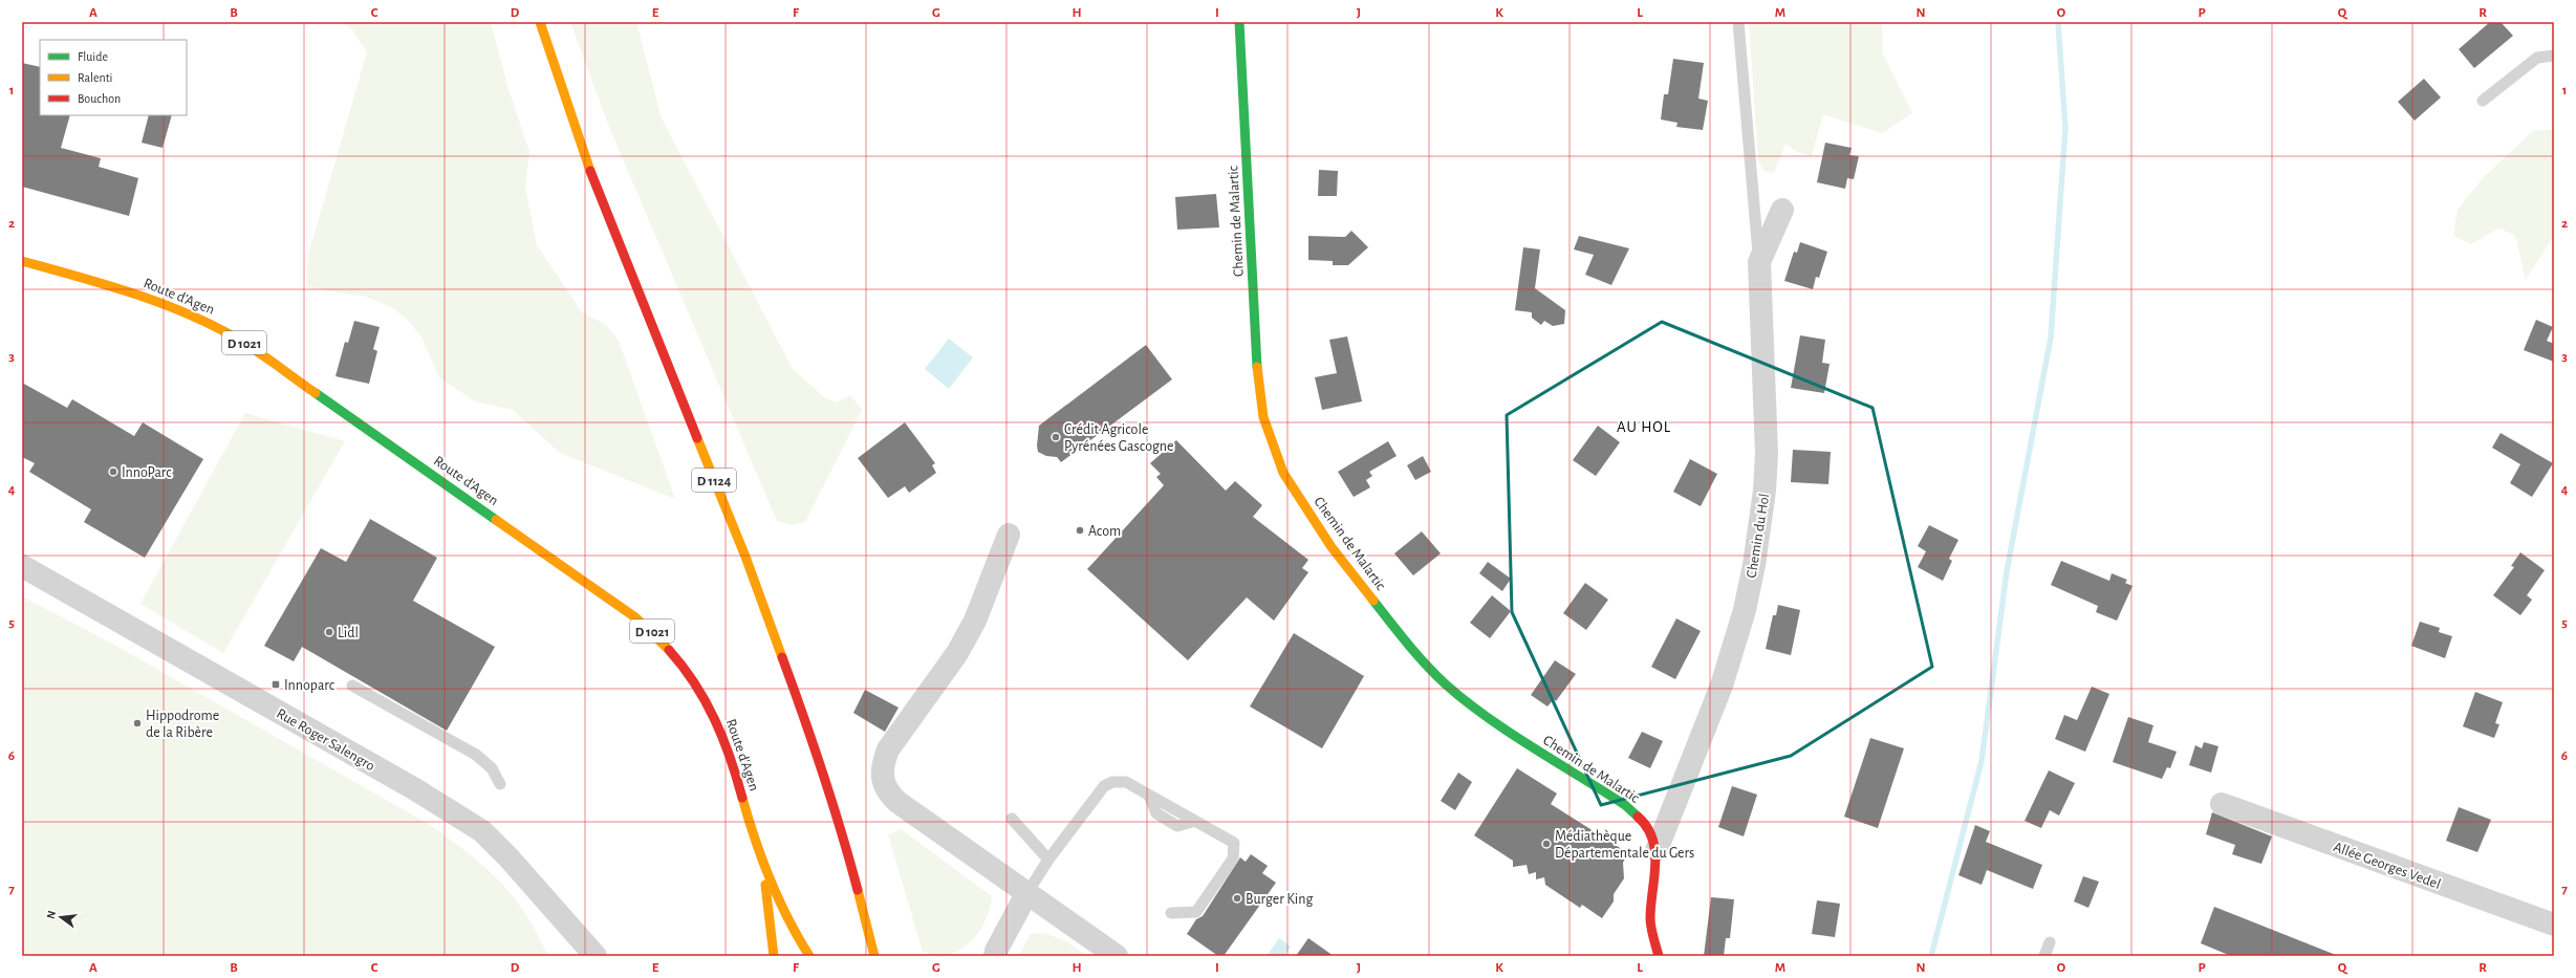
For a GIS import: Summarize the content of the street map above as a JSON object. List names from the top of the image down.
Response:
{
  "streets": {
    "main road": [
      "Chemin de Malartic",
      "Route d'Agen",
      "D 1021",
      "D 1124"
    ],
    "street": ["Chemin du Hol", "Rue Roger Salengro", "Allée Georges Vedel"]
  },
  "crossings": [
    ["Chemin de Malartic", "Chemin du Hol"]
  ],
  "districts": ["AU HOL"],
  "places": {
    "other": [
      "Crédit Agricole Pyrénées Gascogne",
      "InnoParc",
      "Acom",
      "Lidl",
      "Hippodrome de la Ribère",
      "Médiathèque Départementale du Gers",
      "Burger King"
    ],
    "transit": ["Innoparc"]
  },
  "legend": ["Fluide", "Ralenti", "Bouchon"],
  "north": "left",
  "grid": {
    "columns": [
      "A",
      "B",
      "C",
      "D",
      "E",
      "F",
      "G",
      "H",
      "I",
      "J",
      "K",
      "L",
      "M",
      "N",
      "O",
      "P",
      "Q",
      "R"
    ],
    "rows": [
      "1",
      "2",
      "3",
      "4",
      "5",
      "6",
      "7"
    ]
  }
}
